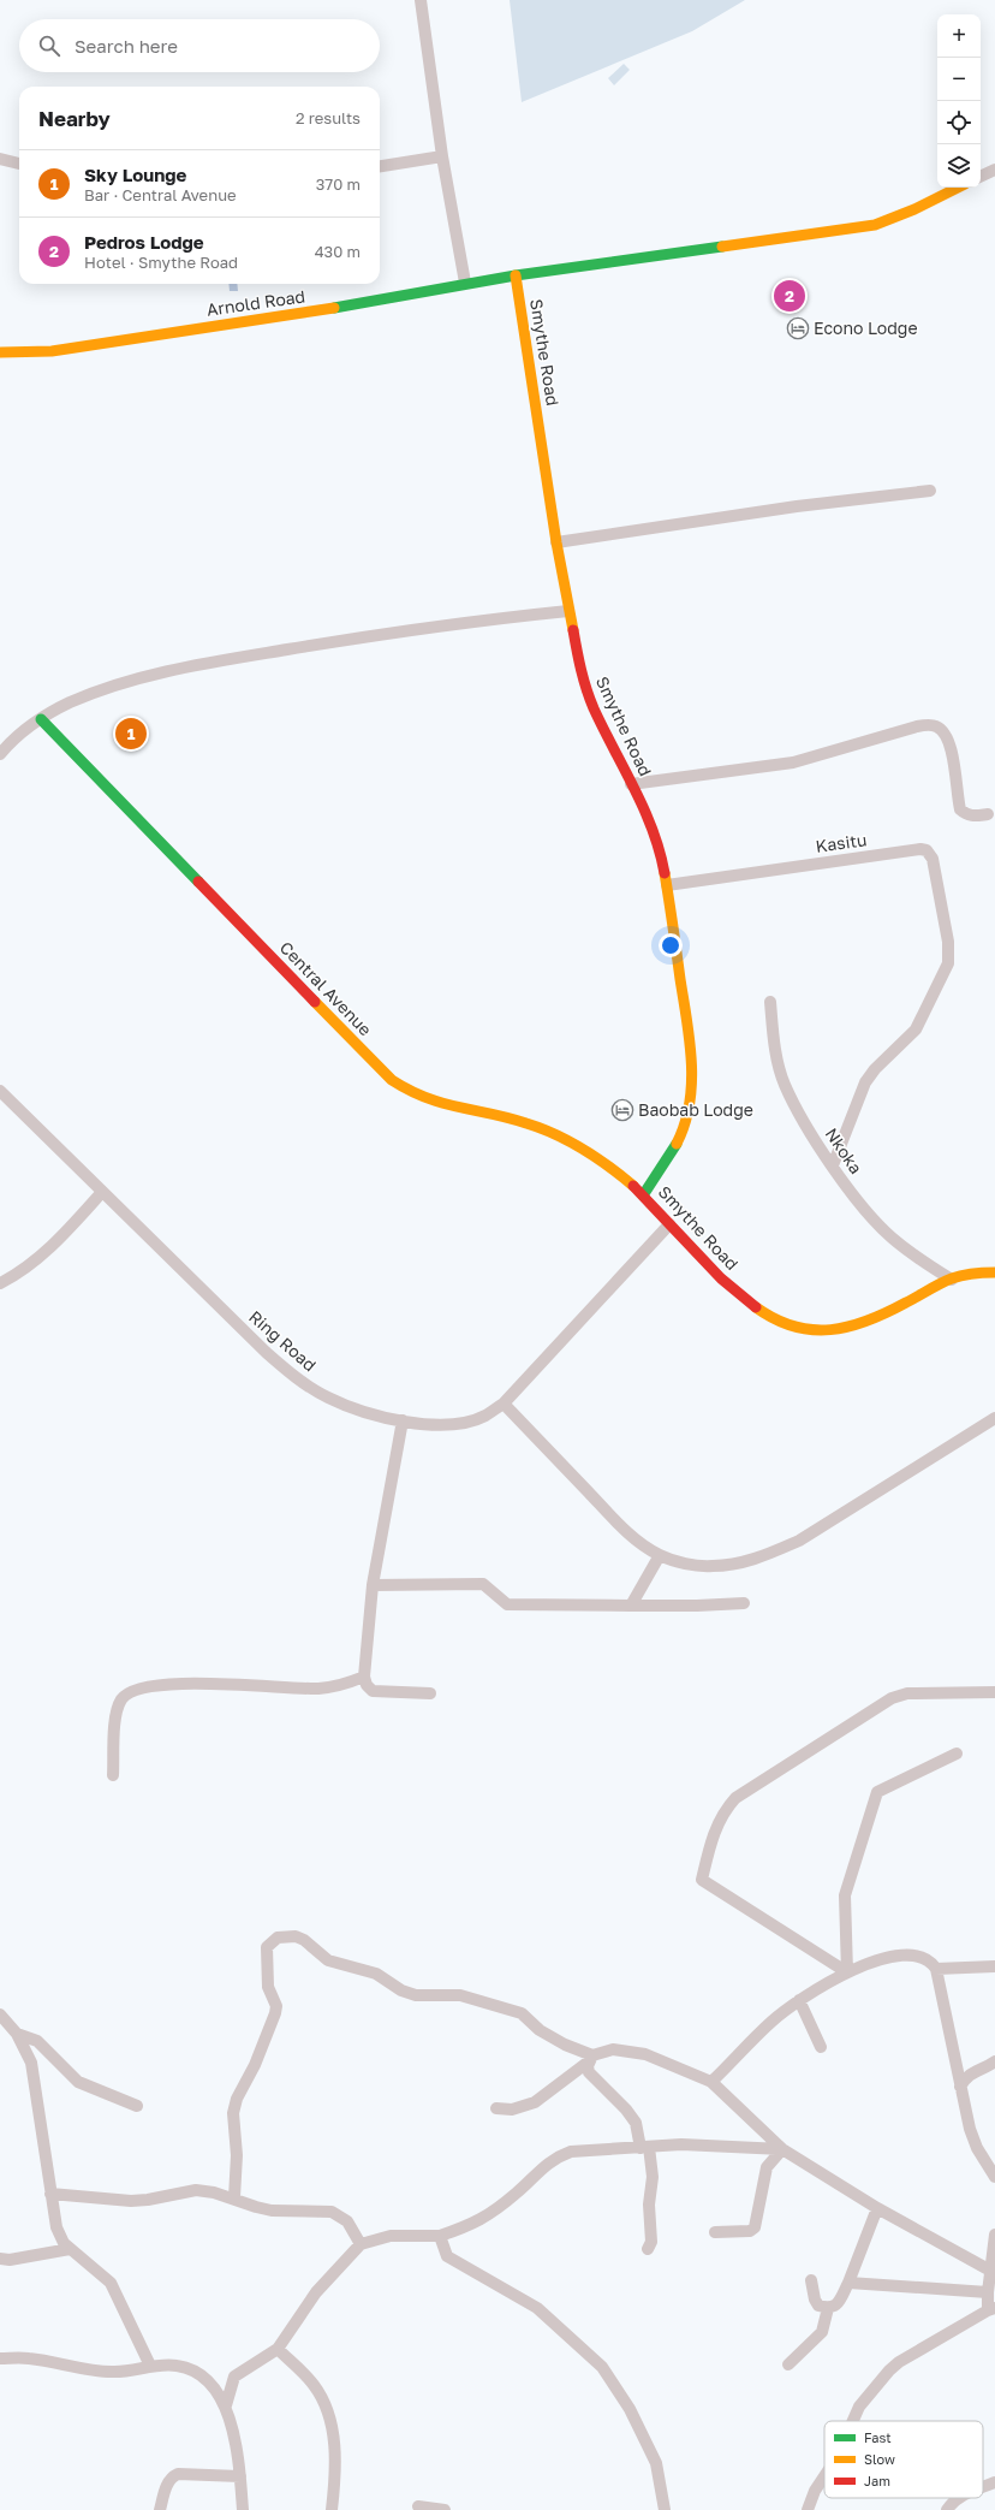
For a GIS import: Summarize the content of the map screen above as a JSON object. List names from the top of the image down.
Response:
{
  "streets": {
    "street": [
      "Arnold Road",
      "Smythe Road",
      "Kasitu",
      "Central Avenue",
      "Nkoka",
      "Ring Road"
    ]
  },
  "crossings": [
    ["Arnold Road", "Smythe Road"],
    ["Smythe Road", "Kasitu"],
    ["Smythe Road", "Central Avenue"],
    ["Smythe Road", "Nkoka"],
    ["Smythe Road", "Ring Road"],
    ["Kasitu", "Nkoka"]
  ],
  "places": {
    "hotel": ["Econo Lodge", "Baobab Lodge"]
  },
  "legend": ["Fast", "Slow", "Jam"],
  "page": {
    "map_buttons": ["+", "−"],
    "search": "Search here",
    "heading": ["Nearby", "2 results"],
    "list": [
      {
        "mark": "1",
        "name": "Sky Lounge",
        "note": "Bar · Central Avenue",
        "value": "370 m"
      },
      {
        "mark": "2",
        "name": "Pedros Lodge",
        "note": "Hotel · Smythe Road",
        "value": "430 m"
      }
    ],
    "pins": ["2", "1"]
  }
}
